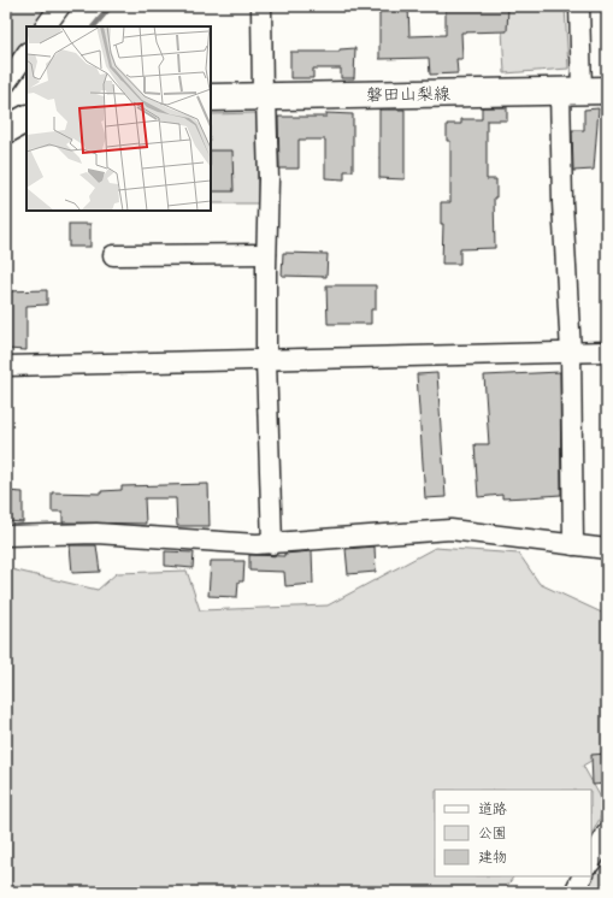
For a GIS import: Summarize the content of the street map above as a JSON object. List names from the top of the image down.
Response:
{
  "streets": {
    "main road": ["磐田山梨線"]
  },
  "legend": ["道路", "公園", "建物"]
}
